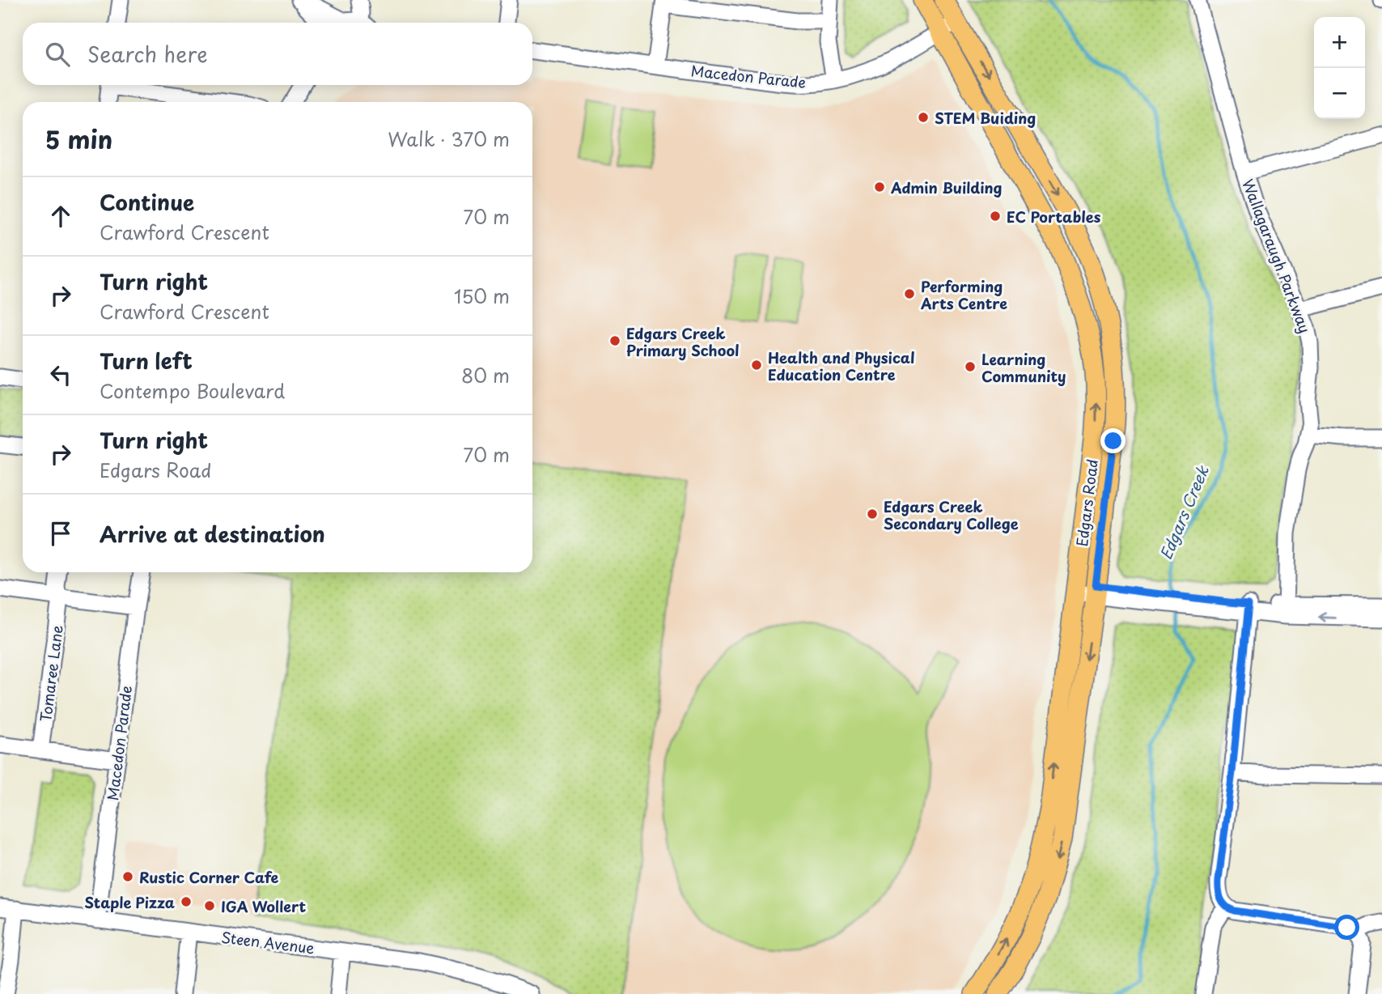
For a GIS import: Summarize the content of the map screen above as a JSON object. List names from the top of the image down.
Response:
{
  "streets": {
    "main road": ["Edgars Road"],
    "street": [
      "Macedon Parade",
      "Wallagaraugh Parkway",
      "Tomaree Lane",
      "Steen Avenue"
    ]
  },
  "crossings": [
    ["Macedon Parade", "Edgars Road"],
    ["Macedon Parade", "Steen Avenue"]
  ],
  "water": ["Edgars Creek"],
  "places": [
    "STEM Buiding",
    "Admin Building",
    "EC Portables",
    "Performing Arts Centre",
    "Edgars Creek Primary School",
    "Health and Physical Education Centre",
    "Learning Community",
    "Edgars Creek Secondary College",
    "Rustic Corner Cafe",
    "Staple Pizza",
    "IGA Wollert"
  ],
  "page": {
    "map_buttons": ["+", "−"],
    "search": "Search here",
    "heading": ["5 min", "Walk · 370 m"],
    "list": [
      ["Continue", "Crawford Crescent", "70 m"],
      ["Turn right", "Crawford Crescent", "150 m"],
      ["Turn left", "Contempo Boulevard", "80 m"],
      ["Turn right", "Edgars Road", "70 m"],
      "Arrive at destination"
    ]
  }
}
